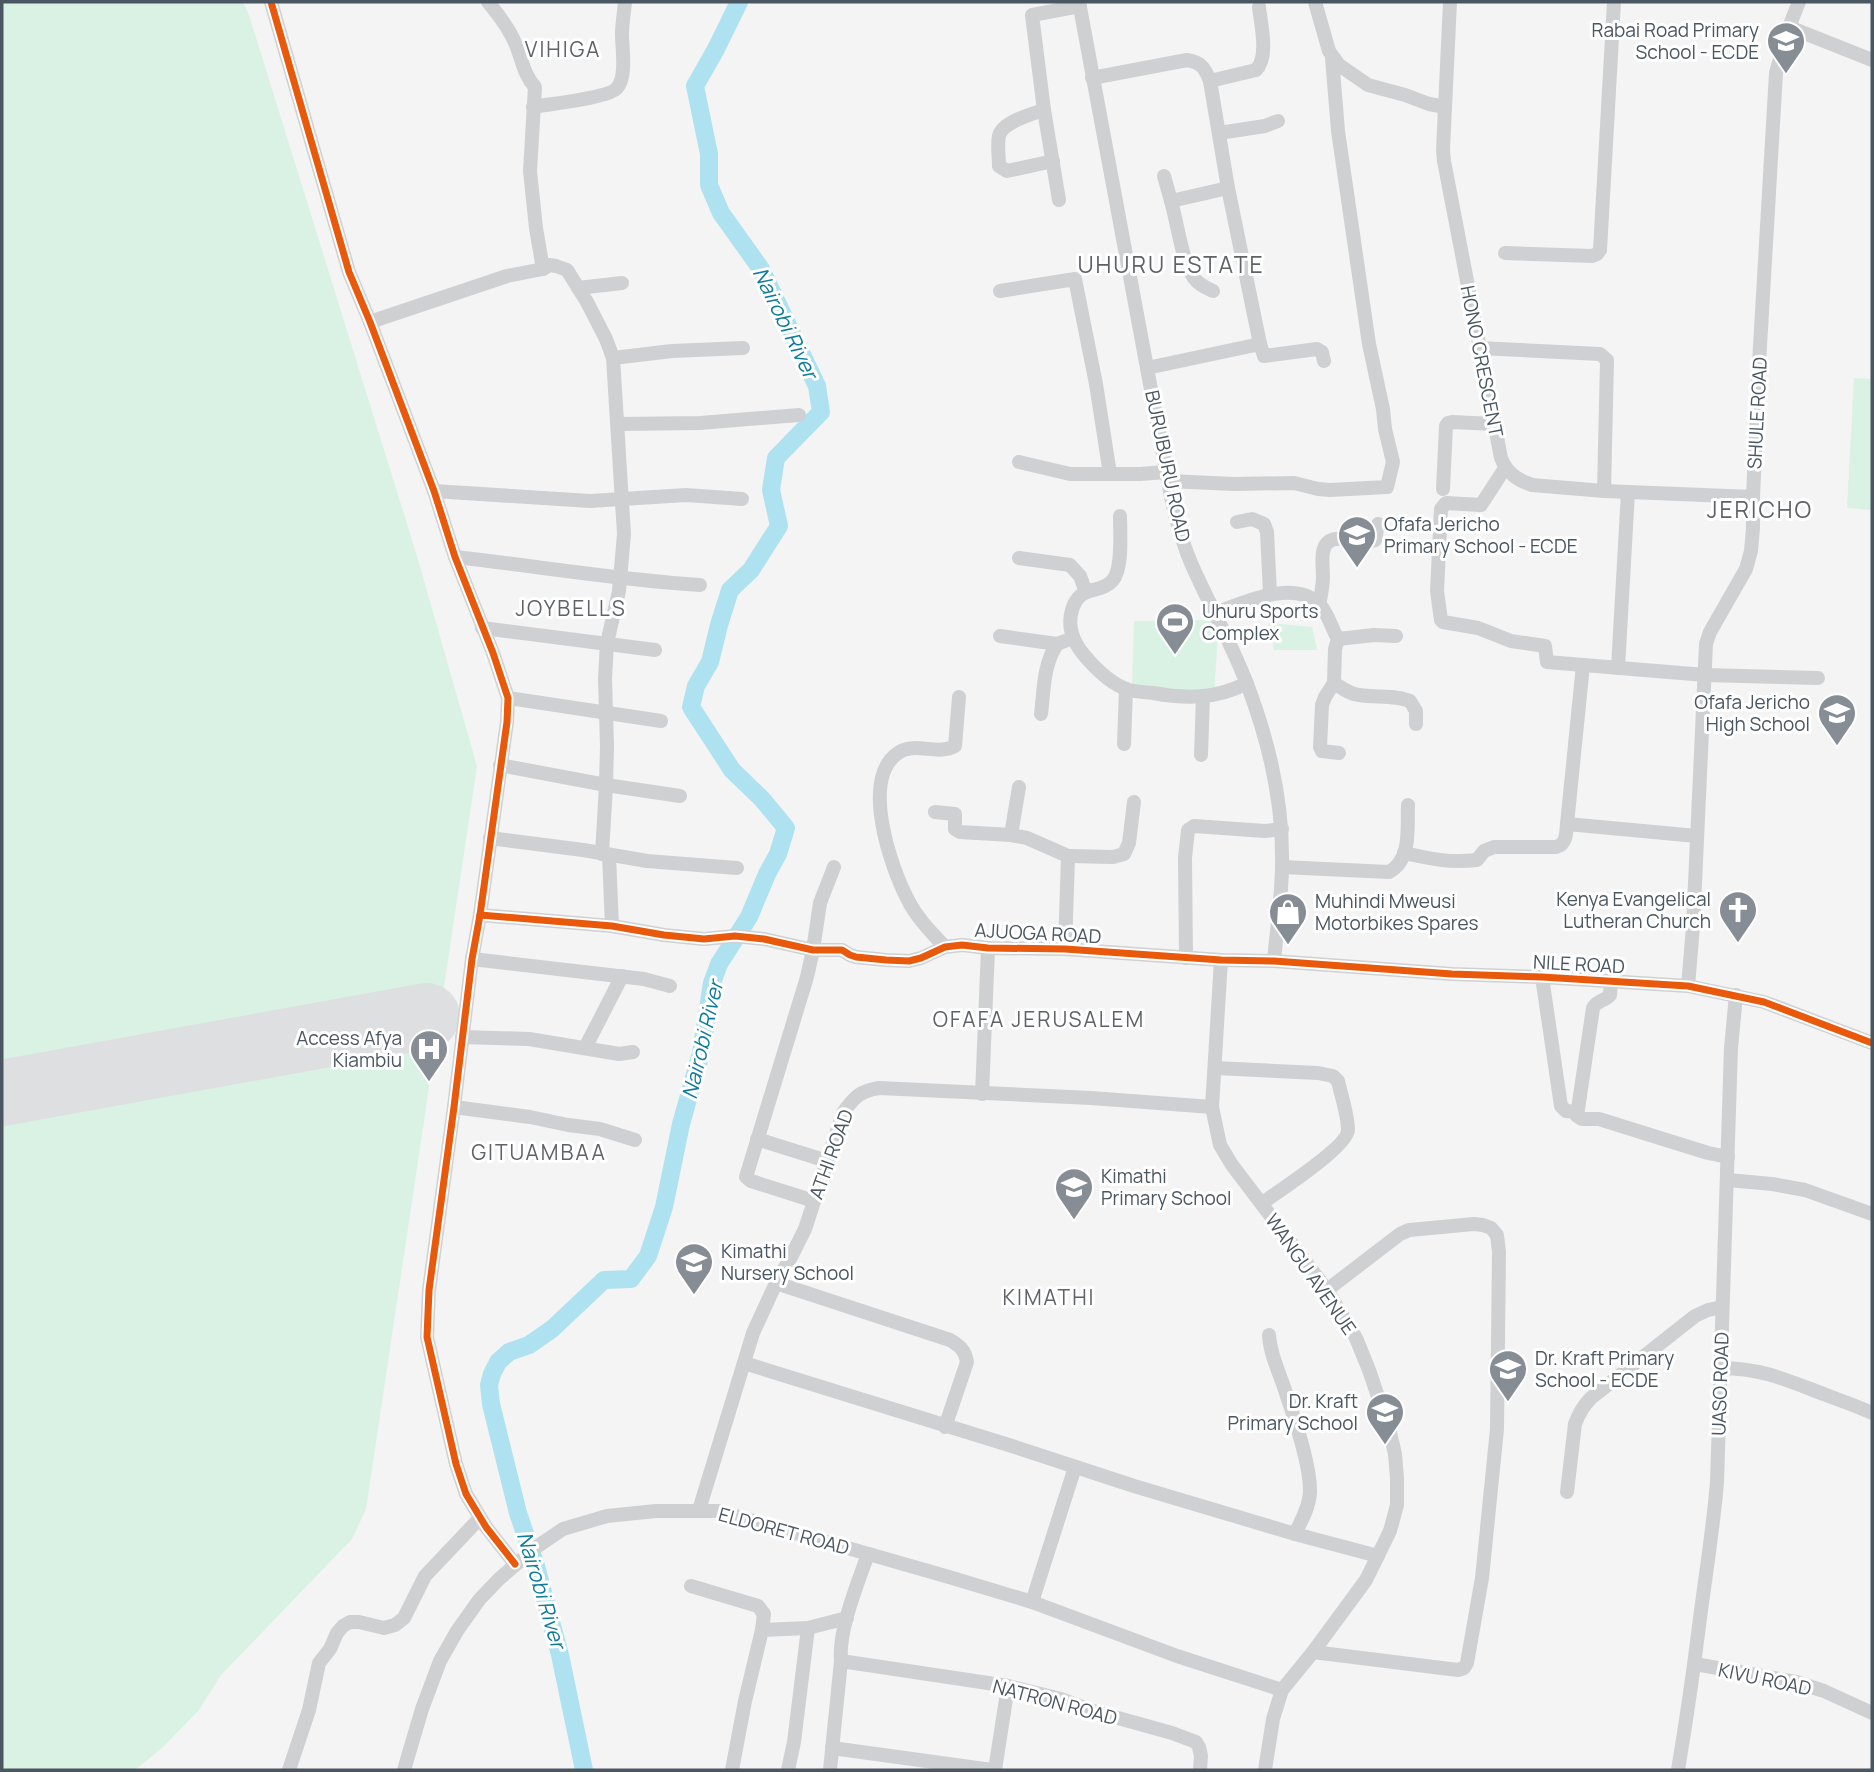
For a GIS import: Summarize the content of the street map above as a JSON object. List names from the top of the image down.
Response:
{
  "streets": {
    "street": [
      "HONO CRESCENT",
      "SHULE ROAD",
      "BURUBURU ROAD",
      "AJUOGA ROAD",
      "NILE ROAD",
      "ATHI ROAD",
      "WANGU AVENUE",
      "UASO ROAD",
      "ELDORET ROAD",
      "KIVU ROAD",
      "NATRON ROAD"
    ]
  },
  "crossings": [
    ["SHULE ROAD", "NILE ROAD"],
    ["BURUBURU ROAD", "AJUOGA ROAD"],
    ["BURUBURU ROAD", "NILE ROAD"],
    ["AJUOGA ROAD", "NILE ROAD"],
    ["AJUOGA ROAD", "ATHI ROAD"],
    ["AJUOGA ROAD", "WANGU AVENUE"],
    ["NILE ROAD", "UASO ROAD"],
    ["ATHI ROAD", "WANGU AVENUE"],
    ["ATHI ROAD", "ELDORET ROAD"],
    ["WANGU AVENUE", "ELDORET ROAD"],
    ["UASO ROAD", "KIVU ROAD"]
  ],
  "districts": [
    "VIHIGA",
    "UHURU ESTATE",
    "JERICHO",
    "JOYBELLS",
    "OFAFA JERUSALEM",
    "GITUAMBAA",
    "KIMATHI"
  ],
  "water": ["Nairobi River"],
  "places": {
    "school or university": [
      "Rabai Road Primary School - ECDE",
      "Ofafa Jericho Primary School - ECDE",
      "Ofafa Jericho High School",
      "Kimathi Primary School",
      "Kimathi Nursery School",
      "Dr. Kraft Primary School - ECDE",
      "Dr. Kraft Primary School"
    ],
    "sports": ["Uhuru Sports Complex"],
    "church": ["Kenya Evangelical Lutheran Church"],
    "shop": ["Muhindi Mweusi Motorbikes Spares"],
    "hospital": ["Access Afya Kiambiu"]
  }
}
